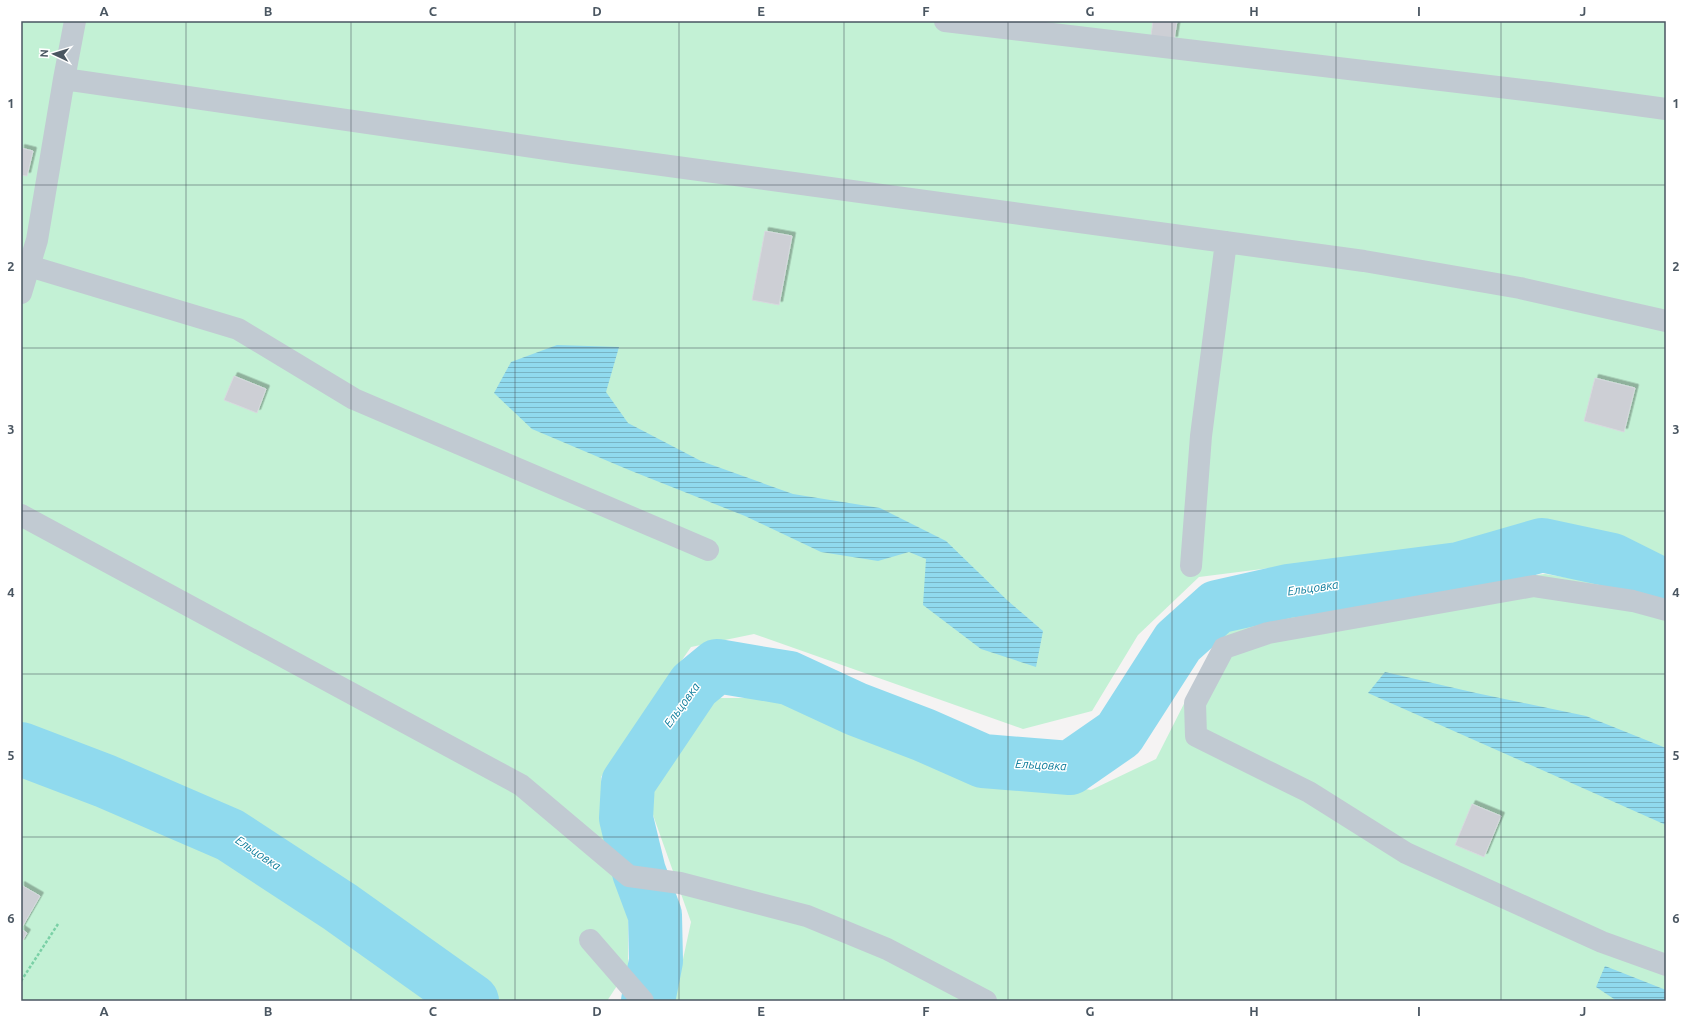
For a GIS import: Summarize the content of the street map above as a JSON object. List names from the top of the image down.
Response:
{
  "water": ["Ельцовка"],
  "north": "left",
  "grid": {
    "columns": [
      "A",
      "B",
      "C",
      "D",
      "E",
      "F",
      "G",
      "H",
      "I",
      "J"
    ],
    "rows": [
      "1",
      "2",
      "3",
      "4",
      "5",
      "6"
    ]
  }
}
